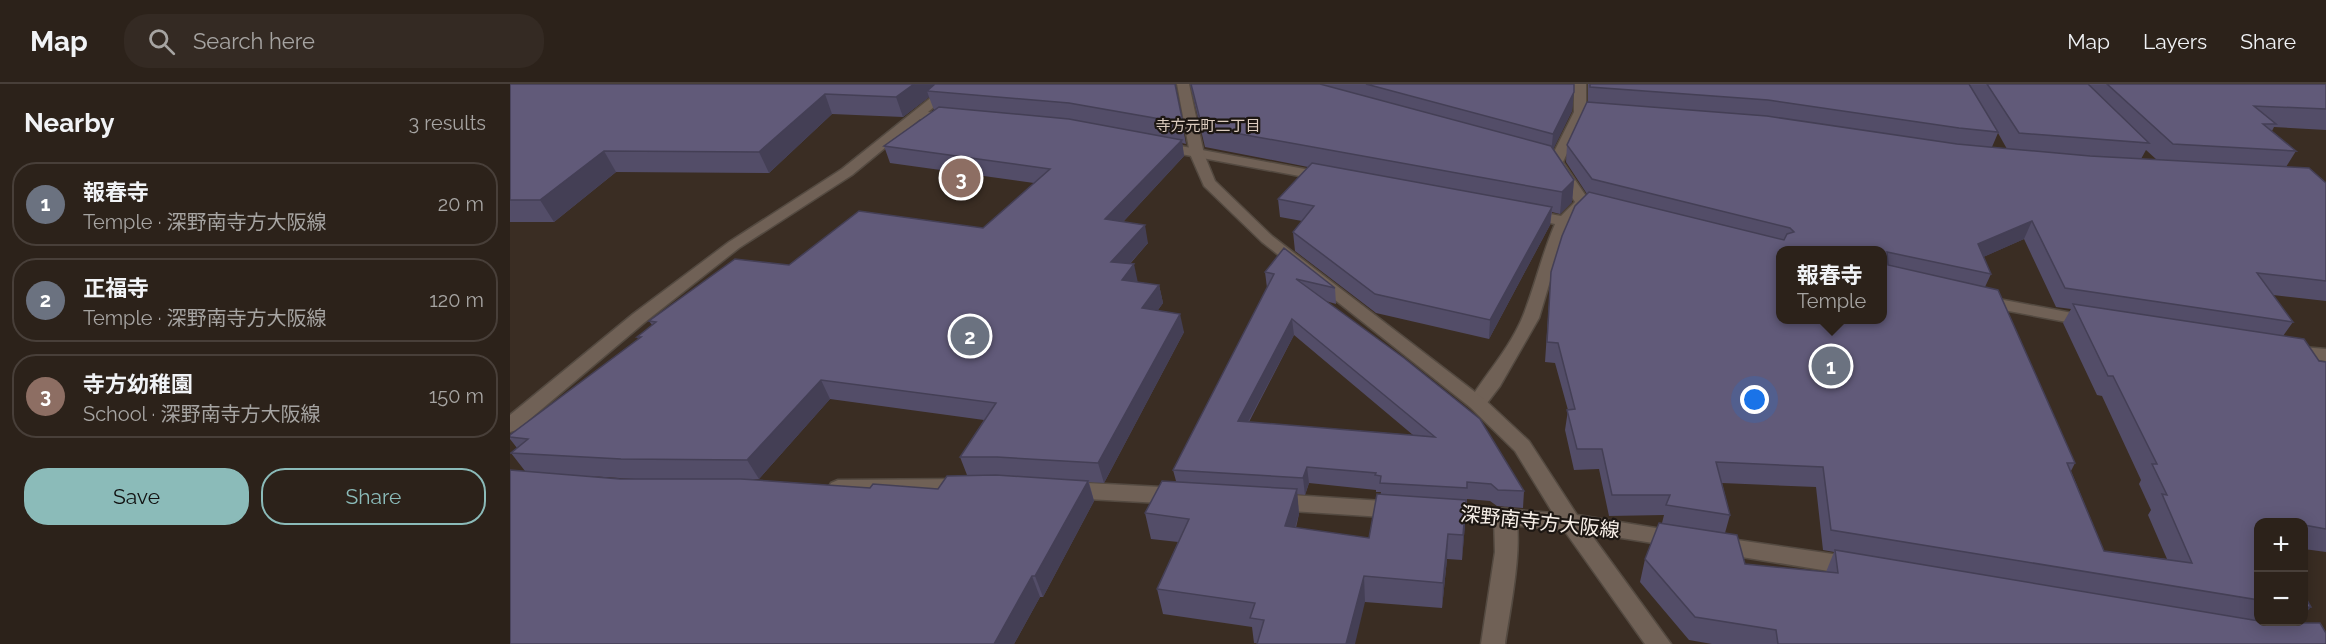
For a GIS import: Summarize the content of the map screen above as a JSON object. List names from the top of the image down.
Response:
{
  "streets": {
    "street": ["深野南寺方大阪線"]
  },
  "districts": ["寺方元町二丁目"],
  "page": {
    "header": "Map",
    "search": "Search here",
    "nav": ["Map", "Layers", "Share"],
    "heading": ["Nearby", "3 results"],
    "pins": ["3", "2", "1"],
    "list": [
      {
        "mark": "1",
        "name": "報春寺",
        "note": "Temple · 深野南寺方大阪線",
        "value": "20 m"
      },
      {
        "mark": "2",
        "name": "正福寺",
        "note": "Temple · 深野南寺方大阪線",
        "value": "120 m"
      },
      {
        "mark": "3",
        "name": "寺方幼稚園",
        "note": "School · 深野南寺方大阪線",
        "value": "150 m"
      }
    ],
    "popup": ["報春寺", "Temple"],
    "buttons": ["Save", "Share"],
    "map_buttons": ["+", "−"]
  }
}
